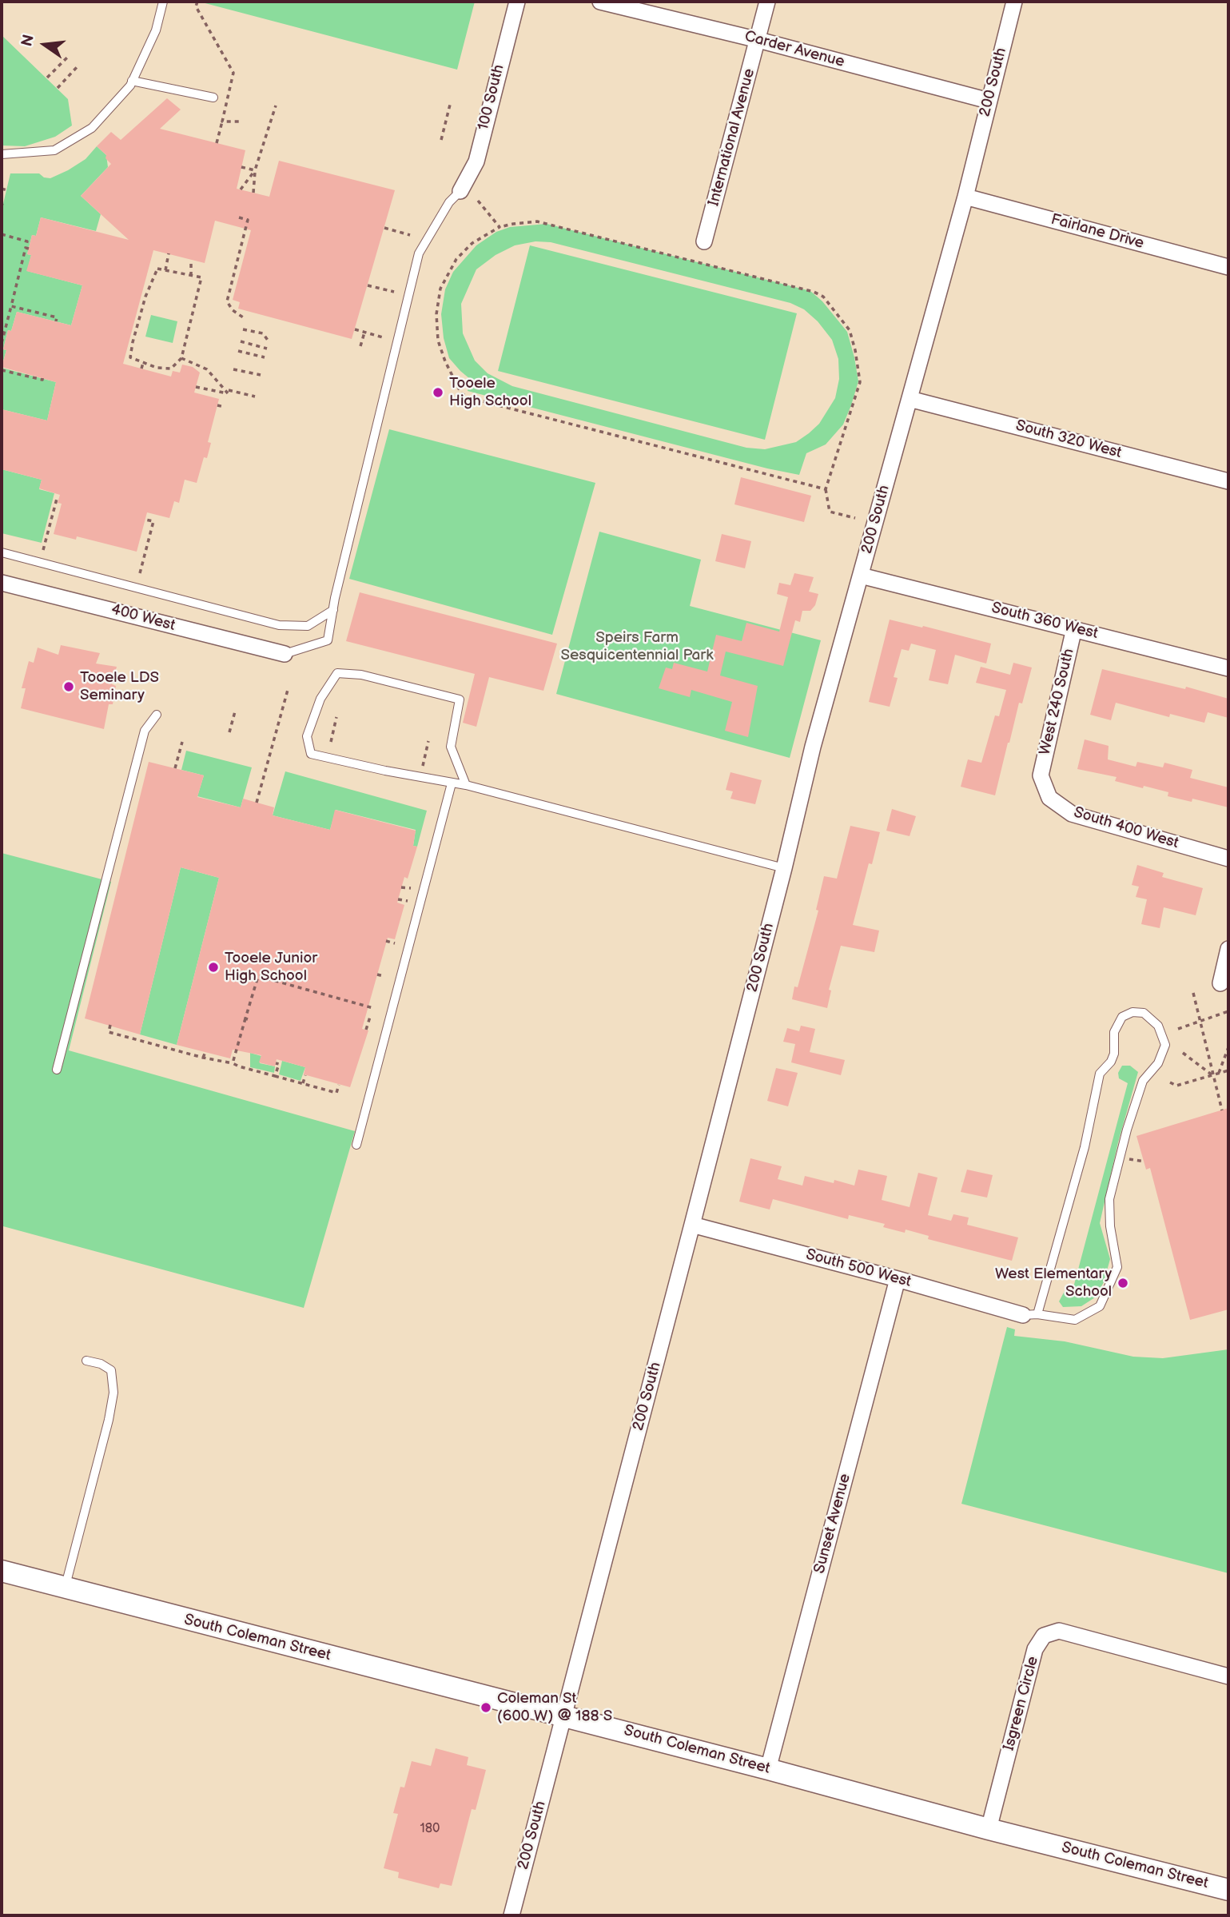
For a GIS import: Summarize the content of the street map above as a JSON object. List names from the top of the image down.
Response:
{
  "streets": {
    "street": [
      "Carder Avenue",
      "200 South",
      "100 South",
      "International Avenue",
      "Fairlane Drive",
      "South 320 West",
      "400 West",
      "South 360 West",
      "West 240 South",
      "South 400 West",
      "South 500 West",
      "Sunset Avenue",
      "South Coleman Street",
      "Isgreen Circle"
    ]
  },
  "crossings": [
    ["Carder Avenue", "200 South"],
    ["Carder Avenue", "International Avenue"],
    ["200 South", "Fairlane Drive"],
    ["200 South", "South 320 West"],
    ["200 South", "South 360 West"],
    ["200 South", "South 500 West"],
    ["200 South", "South Coleman Street"],
    ["South 360 West", "West 240 South"],
    ["West 240 South", "South 400 West"],
    ["South 500 West", "Sunset Avenue"],
    ["Sunset Avenue", "South Coleman Street"],
    ["South Coleman Street", "Isgreen Circle"]
  ],
  "parks": ["Speirs Farm Sesquicentennial Park"],
  "places": [
    "Tooele High School",
    "Tooele LDS Seminary",
    "Tooele Junior High School",
    "West Elementary School",
    "Coleman St (600 W) @ 188 S"
  ],
  "house_numbers": ["180"],
  "north": "left"
}
